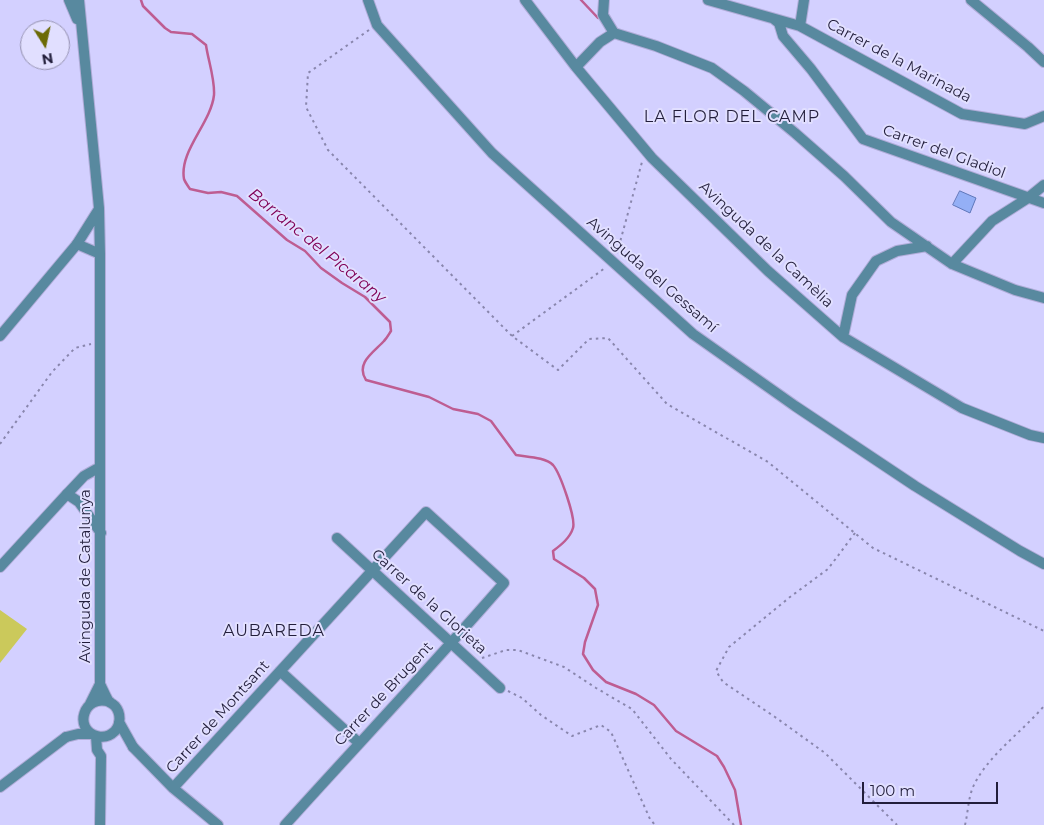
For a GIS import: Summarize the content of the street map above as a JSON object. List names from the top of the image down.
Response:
{
  "streets": {
    "street": [
      "Carrer de la Marinada",
      "Carrer del Gladiol",
      "Avinguda de la Camèlia",
      "Avinguda del Gessamí",
      "Avinguda de Catalunya",
      "Carrer de la Glorieta",
      "Carrer de Brugent",
      "Carrer de Montsant"
    ]
  },
  "crossings": [
    ["Carrer de la Marinada", "Carrer del Gladiol"],
    ["Carrer de la Glorieta", "Carrer de Brugent"],
    ["Carrer de la Glorieta", "Carrer de Montsant"],
    ["Carrer de Brugent", "Carrer de Montsant"]
  ],
  "districts": ["LA FLOR DEL CAMP", "AUBAREDA"],
  "water": ["Barranc del Picarany"],
  "scale_bar": "100 m",
  "north": "bottom"
}
